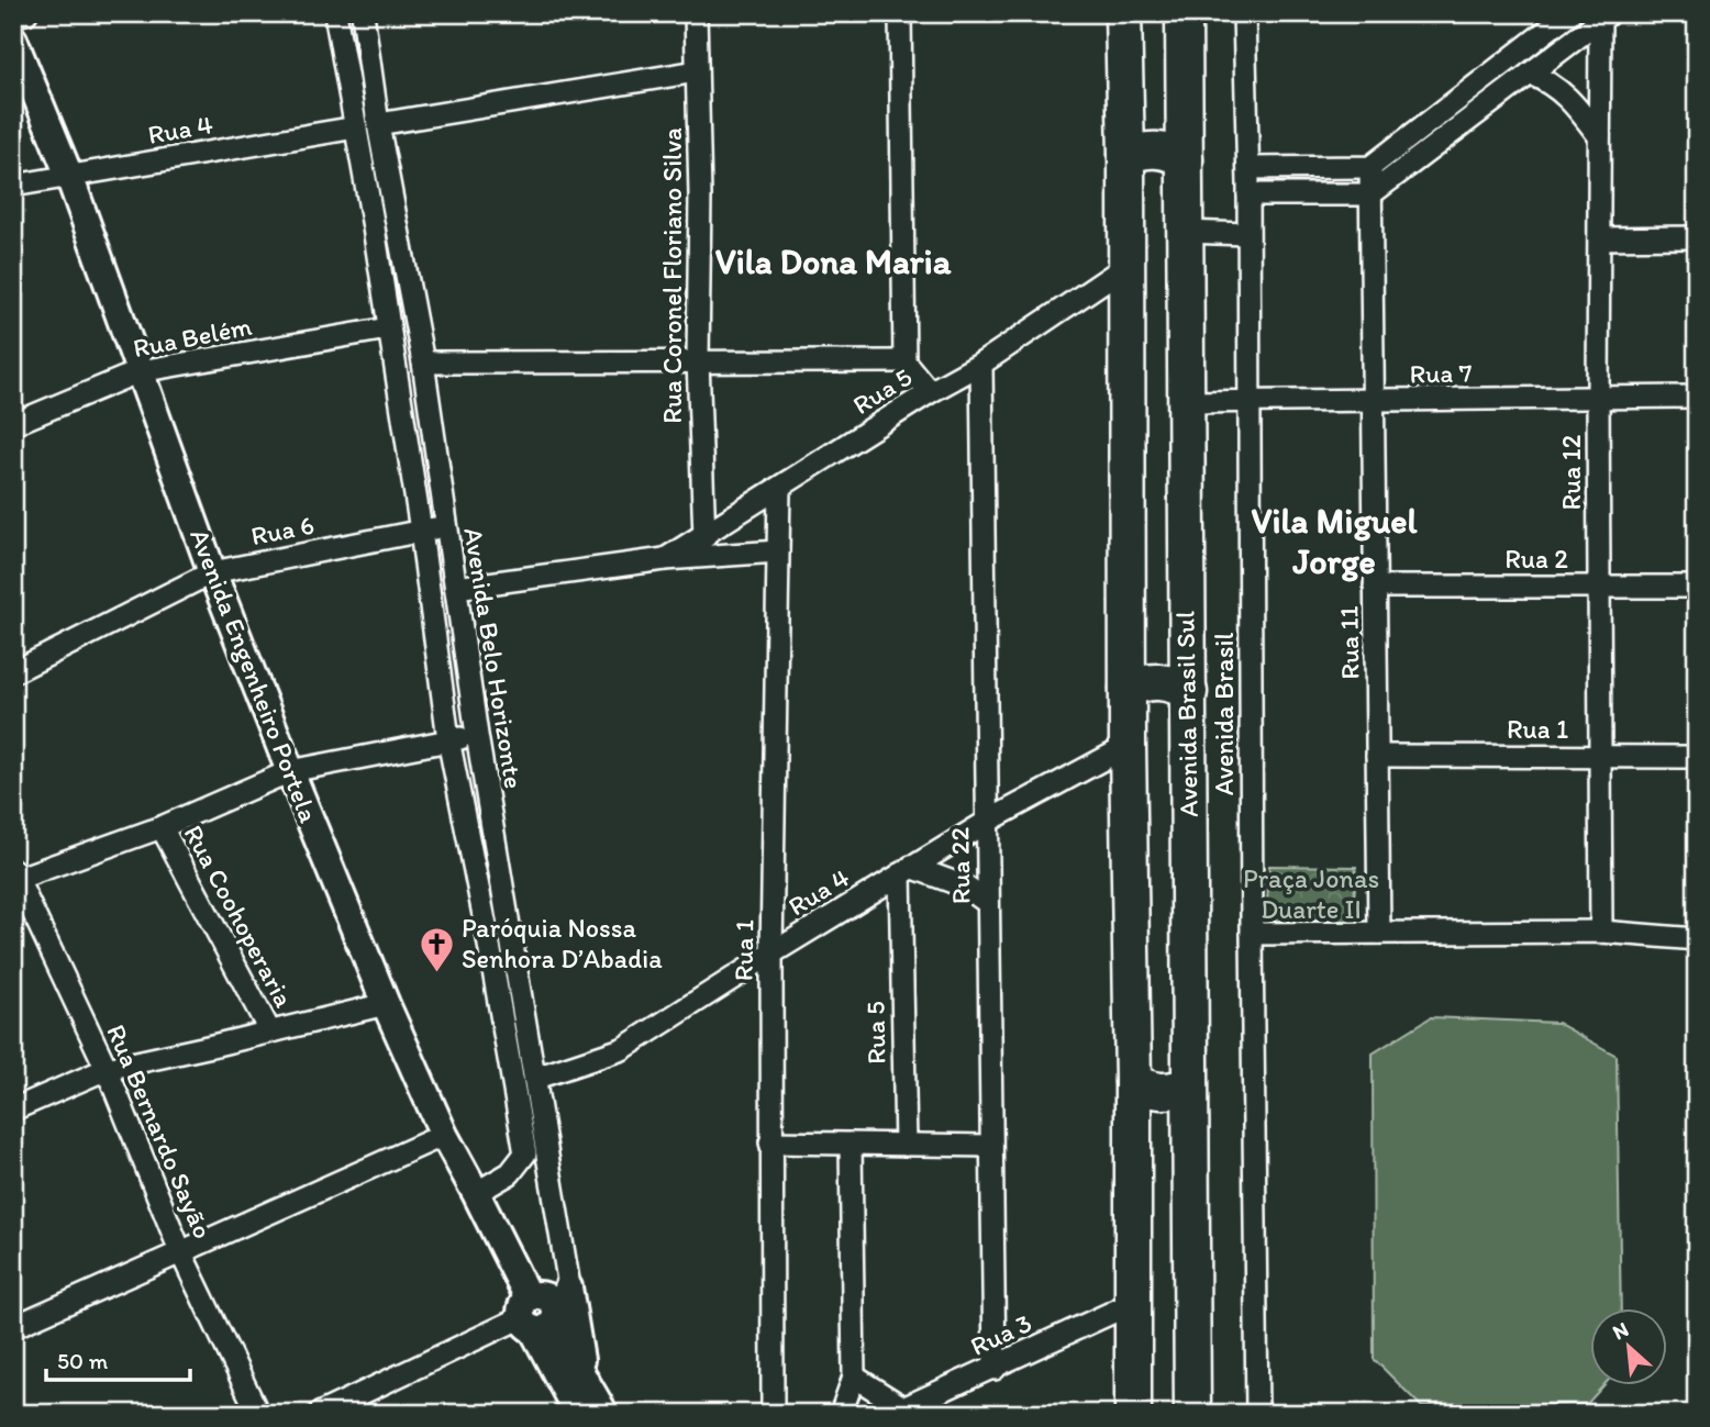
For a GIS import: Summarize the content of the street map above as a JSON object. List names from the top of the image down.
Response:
{
  "streets": {
    "main road": ["Avenida Brasil Sul"],
    "street": [
      "Rua 4",
      "Rua Coronel Floriano Silva",
      "Rua Belém",
      "Rua 7",
      "Rua 5",
      "Rua 12",
      "Rua 6",
      "Rua 2",
      "Rua 11",
      "Avenida Belo Horizonte",
      "Avenida Engenheiro Portela",
      "Avenida Brasil",
      "Rua 1",
      "Rua 22",
      "Rua Coohoperaria",
      "Rua Bernardo Sayão",
      "Rua 3"
    ]
  },
  "crossings": [
    ["Rua 4", "Rua 5"],
    ["Rua 4", "Avenida Belo Horizonte"],
    ["Rua 4", "Avenida Engenheiro Portela"],
    ["Rua 4", "Rua 1"],
    ["Rua 4", "Rua 22"],
    ["Rua Coronel Floriano Silva", "Rua 5"],
    ["Rua Belém", "Avenida Belo Horizonte"],
    ["Rua Belém", "Avenida Engenheiro Portela"],
    ["Rua 7", "Rua 12"],
    ["Rua 7", "Rua 11"],
    ["Rua 7", "Avenida Brasil Sul"],
    ["Rua 7", "Avenida Brasil"],
    ["Rua 5", "Avenida Belo Horizonte"],
    ["Rua 5", "Rua 1"],
    ["Rua 5", "Rua 22"],
    ["Rua 12", "Rua 2"],
    ["Rua 12", "Rua 1"],
    ["Rua 6", "Avenida Belo Horizonte"],
    ["Rua 6", "Avenida Engenheiro Portela"],
    ["Rua 2", "Rua 11"],
    ["Rua 11", "Rua 1"],
    ["Avenida Belo Horizonte", "Avenida Engenheiro Portela"],
    ["Rua 22", "Rua 3"]
  ],
  "districts": ["Vila Dona Maria", "Vila Miguel Jorge"],
  "parks": ["Praça Jonas Duarte II"],
  "places": {
    "church": ["Paróquia Nossa Senhora D’Abadia"]
  },
  "scale_bar": "50 m",
  "north": "top left"
}
